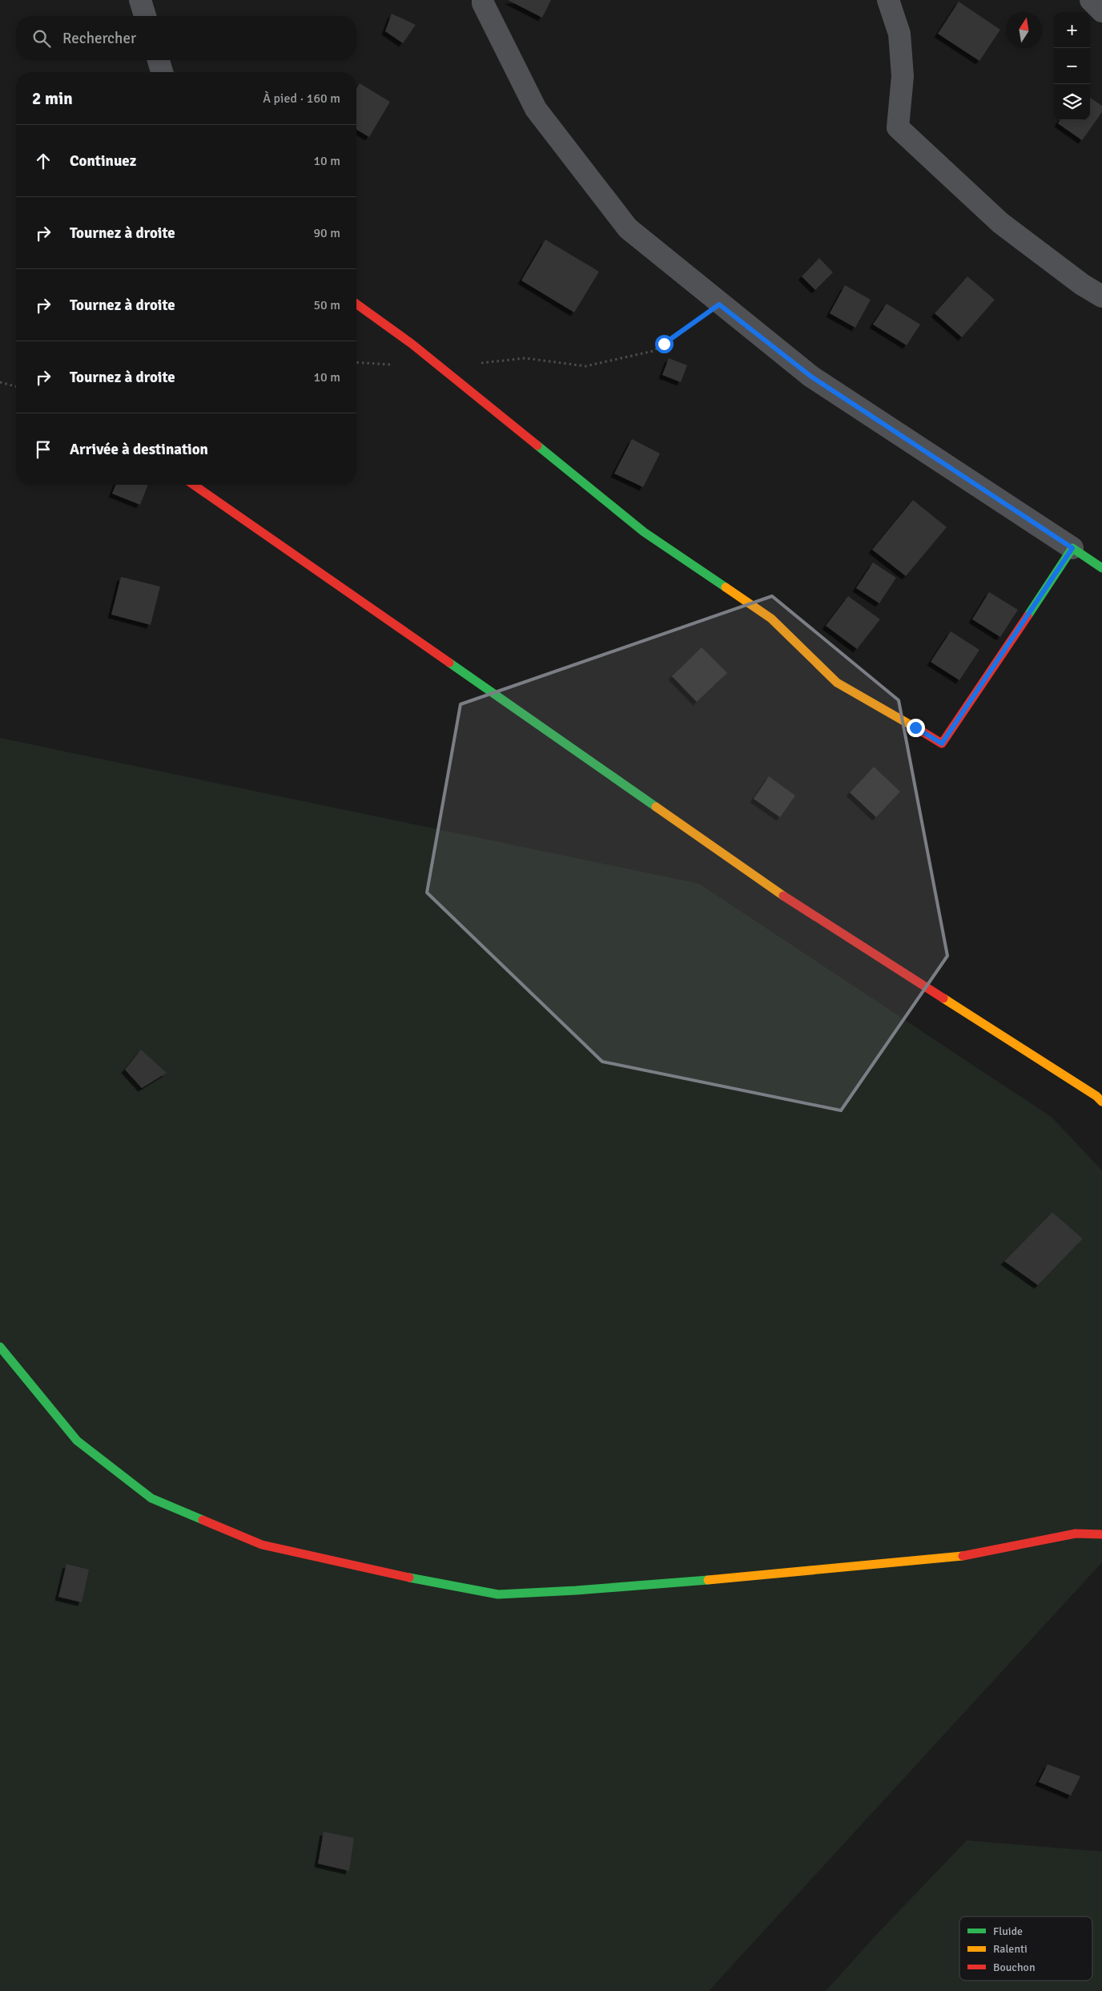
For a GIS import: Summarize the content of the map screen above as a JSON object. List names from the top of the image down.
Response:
{
  "legend": ["Fluide", "Ralenti", "Bouchon"],
  "north": "top",
  "page": {
    "map_buttons": ["+", "−"],
    "search": "Rechercher",
    "heading": ["2 min", "À pied · 160 m"],
    "list": [
      ["Continuez", "10 m"],
      ["Tournez à droite", "90 m"],
      ["Tournez à droite", "50 m"],
      ["Tournez à droite", "10 m"],
      "Arrivée à destination"
    ]
  }
}
